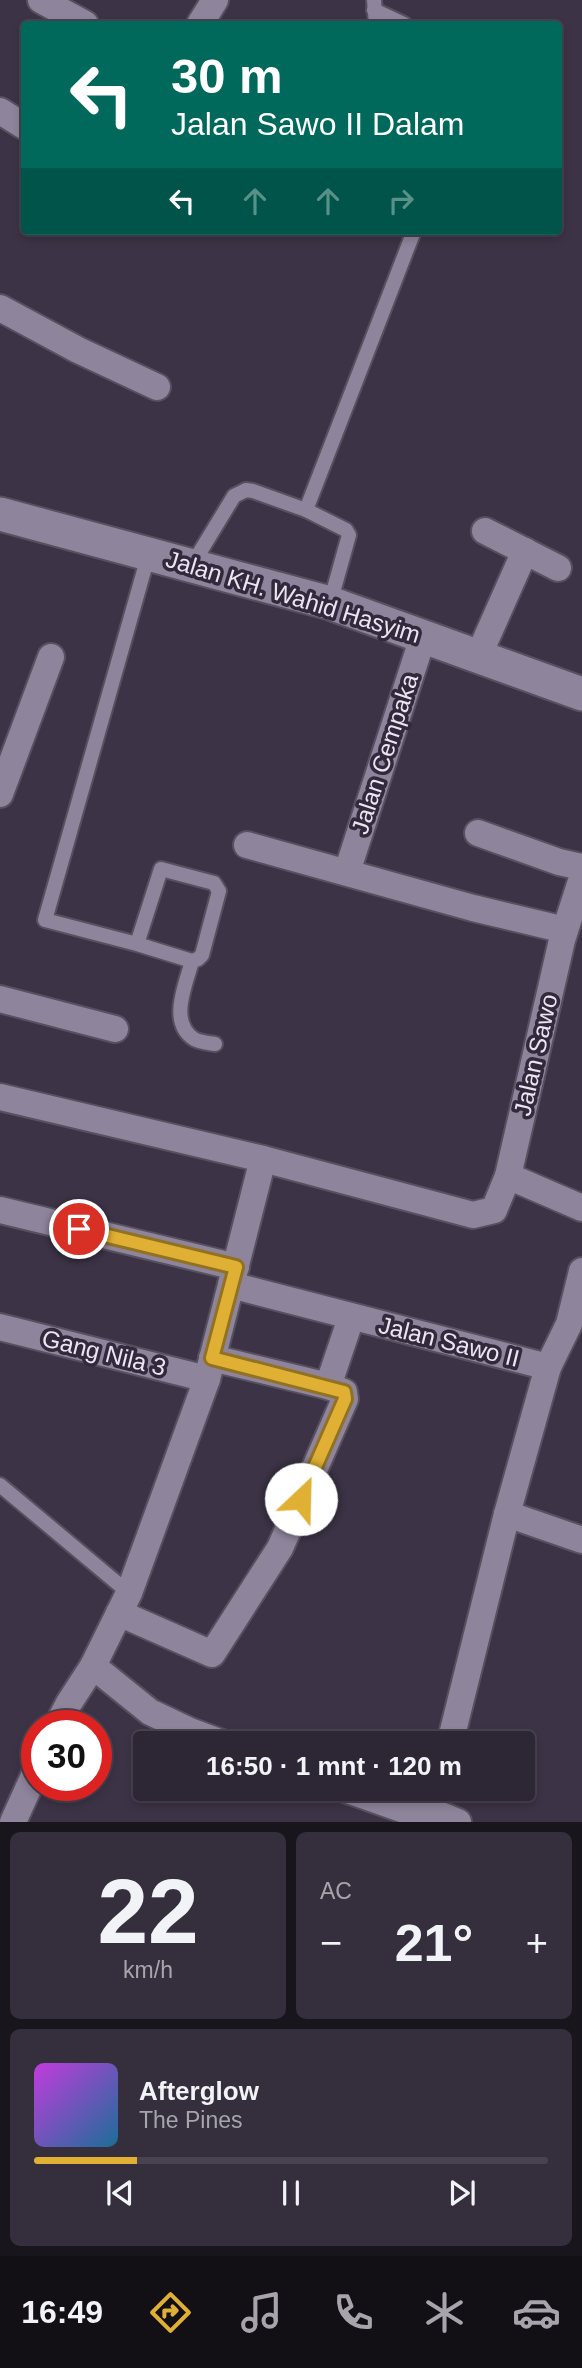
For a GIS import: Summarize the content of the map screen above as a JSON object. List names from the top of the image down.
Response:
{
  "streets": {
    "street": [
      "Jalan KH. Wahid Hasyim",
      "Jalan Cempaka",
      "Jalan Sawo",
      "Jalan Sawo II",
      "Gang Nila 3"
    ]
  },
  "crossings": [
    ["Jalan KH. Wahid Hasyim", "Jalan Cempaka"]
  ],
  "page": {
    "turn": ["30 m", "Jalan Sawo II Dalam"],
    "limit": "30",
    "trip": "16:50 · 1 mnt · 120 m",
    "tile": [
      ["22", "km/h"],
      "AC"
    ],
    "heat": ["−", "21°", "+"],
    "song": ["Afterglow", "The Pines"],
    "tabs": "16:49"
  }
}
